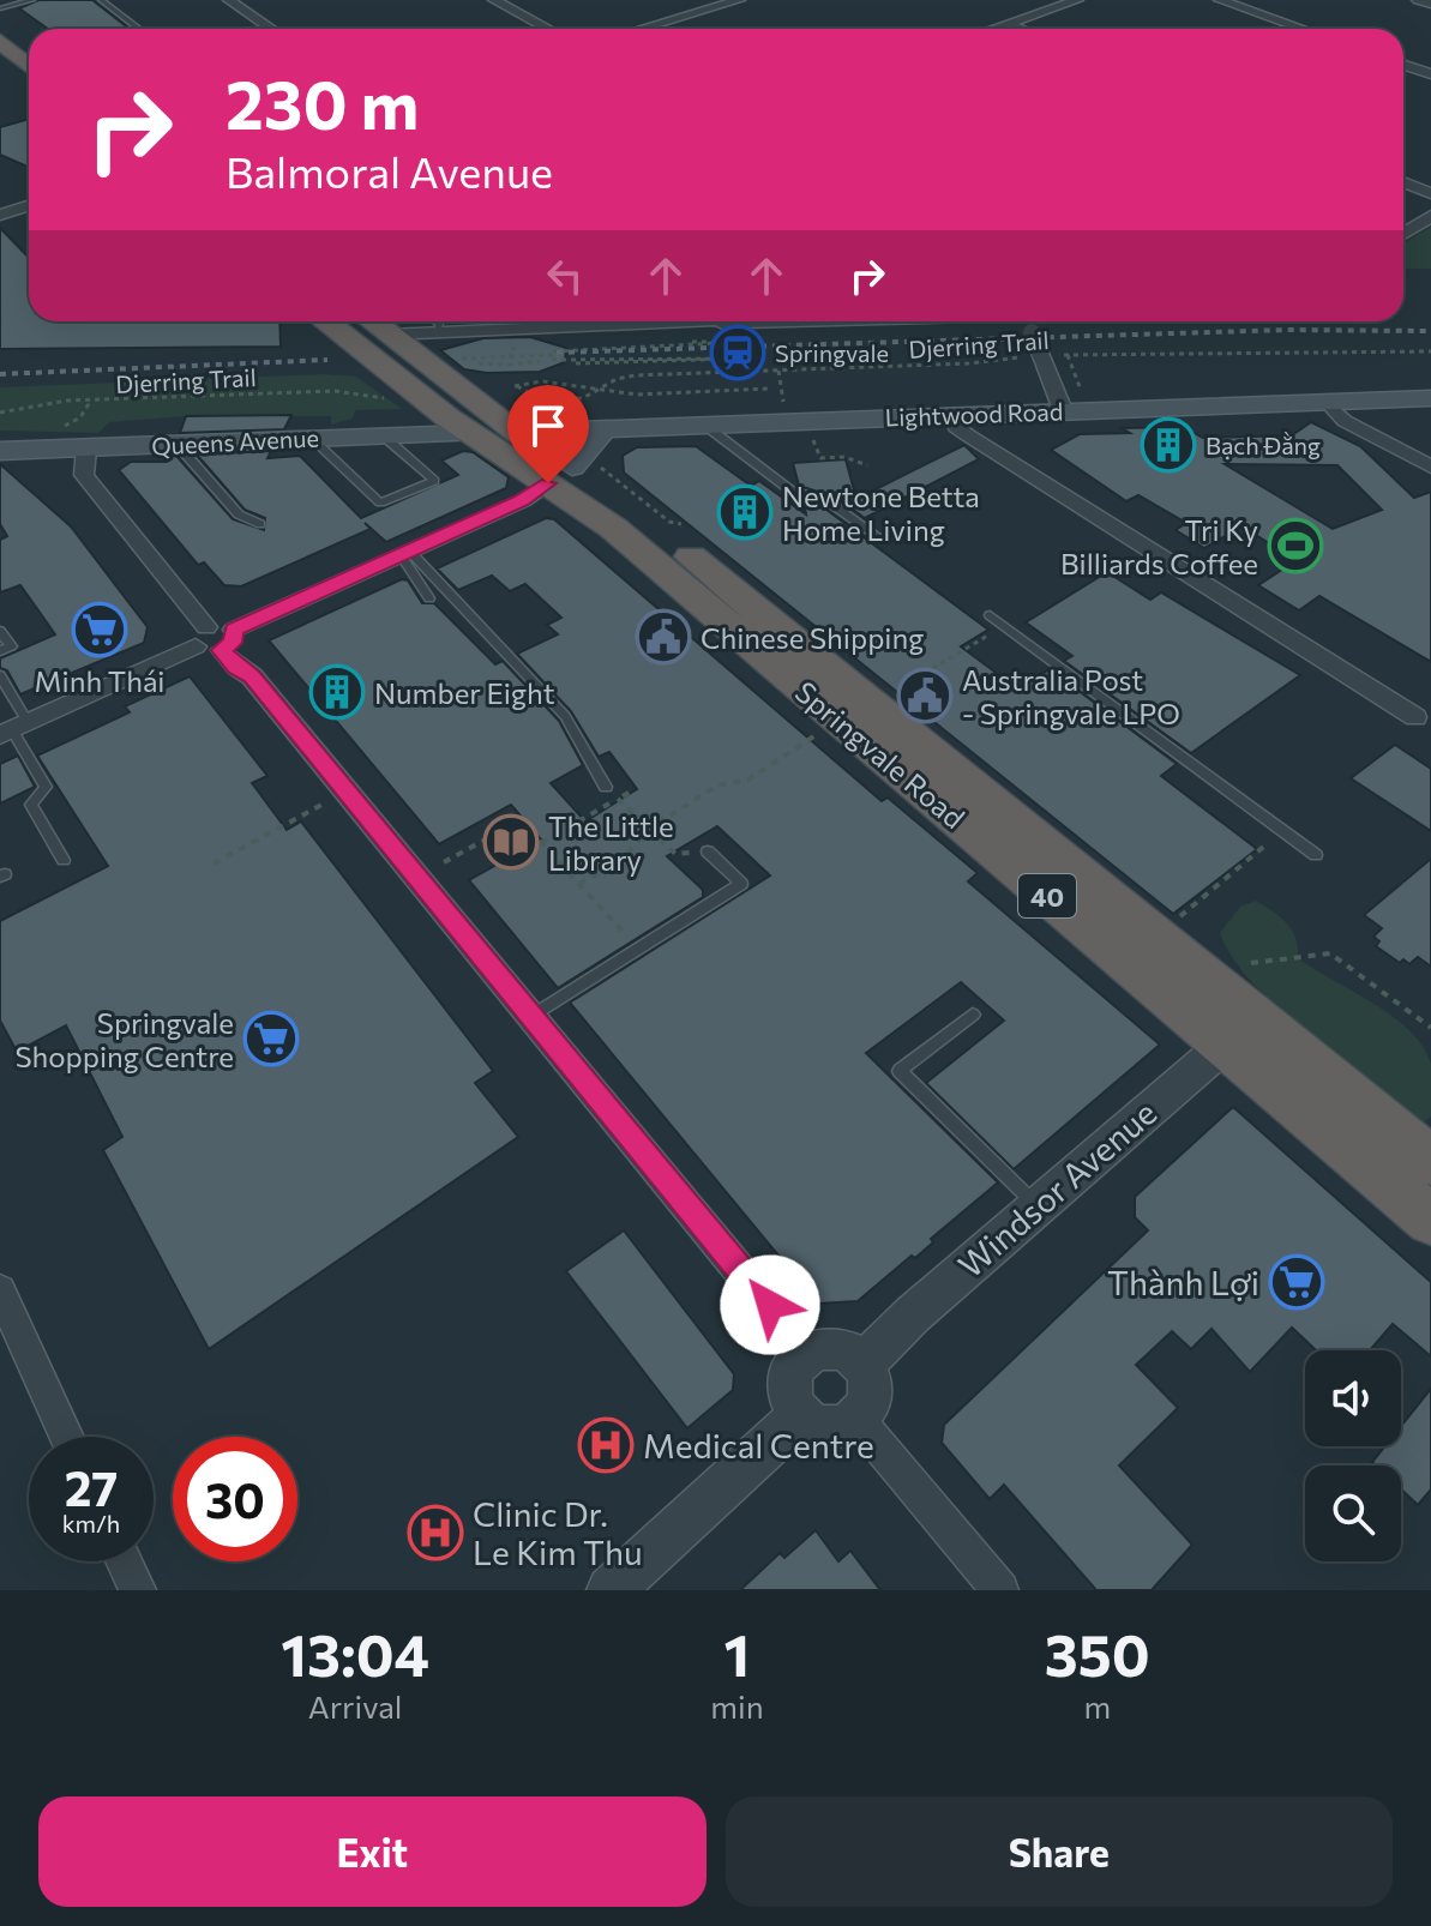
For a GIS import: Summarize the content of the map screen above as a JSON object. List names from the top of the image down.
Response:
{
  "streets": {
    "highway": ["Springvale Road", "40"],
    "main road": ["Lightwood Road", "Queens Avenue"],
    "street": ["Windsor Avenue"],
    "path": ["Djerring Trail"]
  },
  "crossings": [
    ["Djerring Trail", "Queens Avenue"],
    ["Djerring Trail", "Springvale Road"],
    ["Lightwood Road", "Springvale Road"],
    ["Queens Avenue", "Springvale Road"],
    ["Springvale Road", "Windsor Avenue"]
  ],
  "places": {
    "station": ["Springvale"],
    "building": ["Bạch Đằng", "Newtone Betta Home Living", "Number Eight"],
    "sports": ["Tri Ky Billiards Coffee"],
    "supermarket": ["Minh Thái", "Springvale Shopping Centre", "Thành Lợi"],
    "public building": ["Chinese Shipping", "Australia Post - Springvale LPO"],
    "library": ["The Little Library"],
    "hospital": ["Medical Centre", "Clinic Dr. Le Kim Thu"]
  },
  "page": {
    "turn": ["230 m", "Balmoral Avenue"],
    "speed": "27 km/h",
    "limit": "30",
    "eta": [
      "13:04",
      "Arrival",
      "1",
      "min",
      "350",
      "m"
    ],
    "buttons": ["Exit", "Share"]
  }
}
